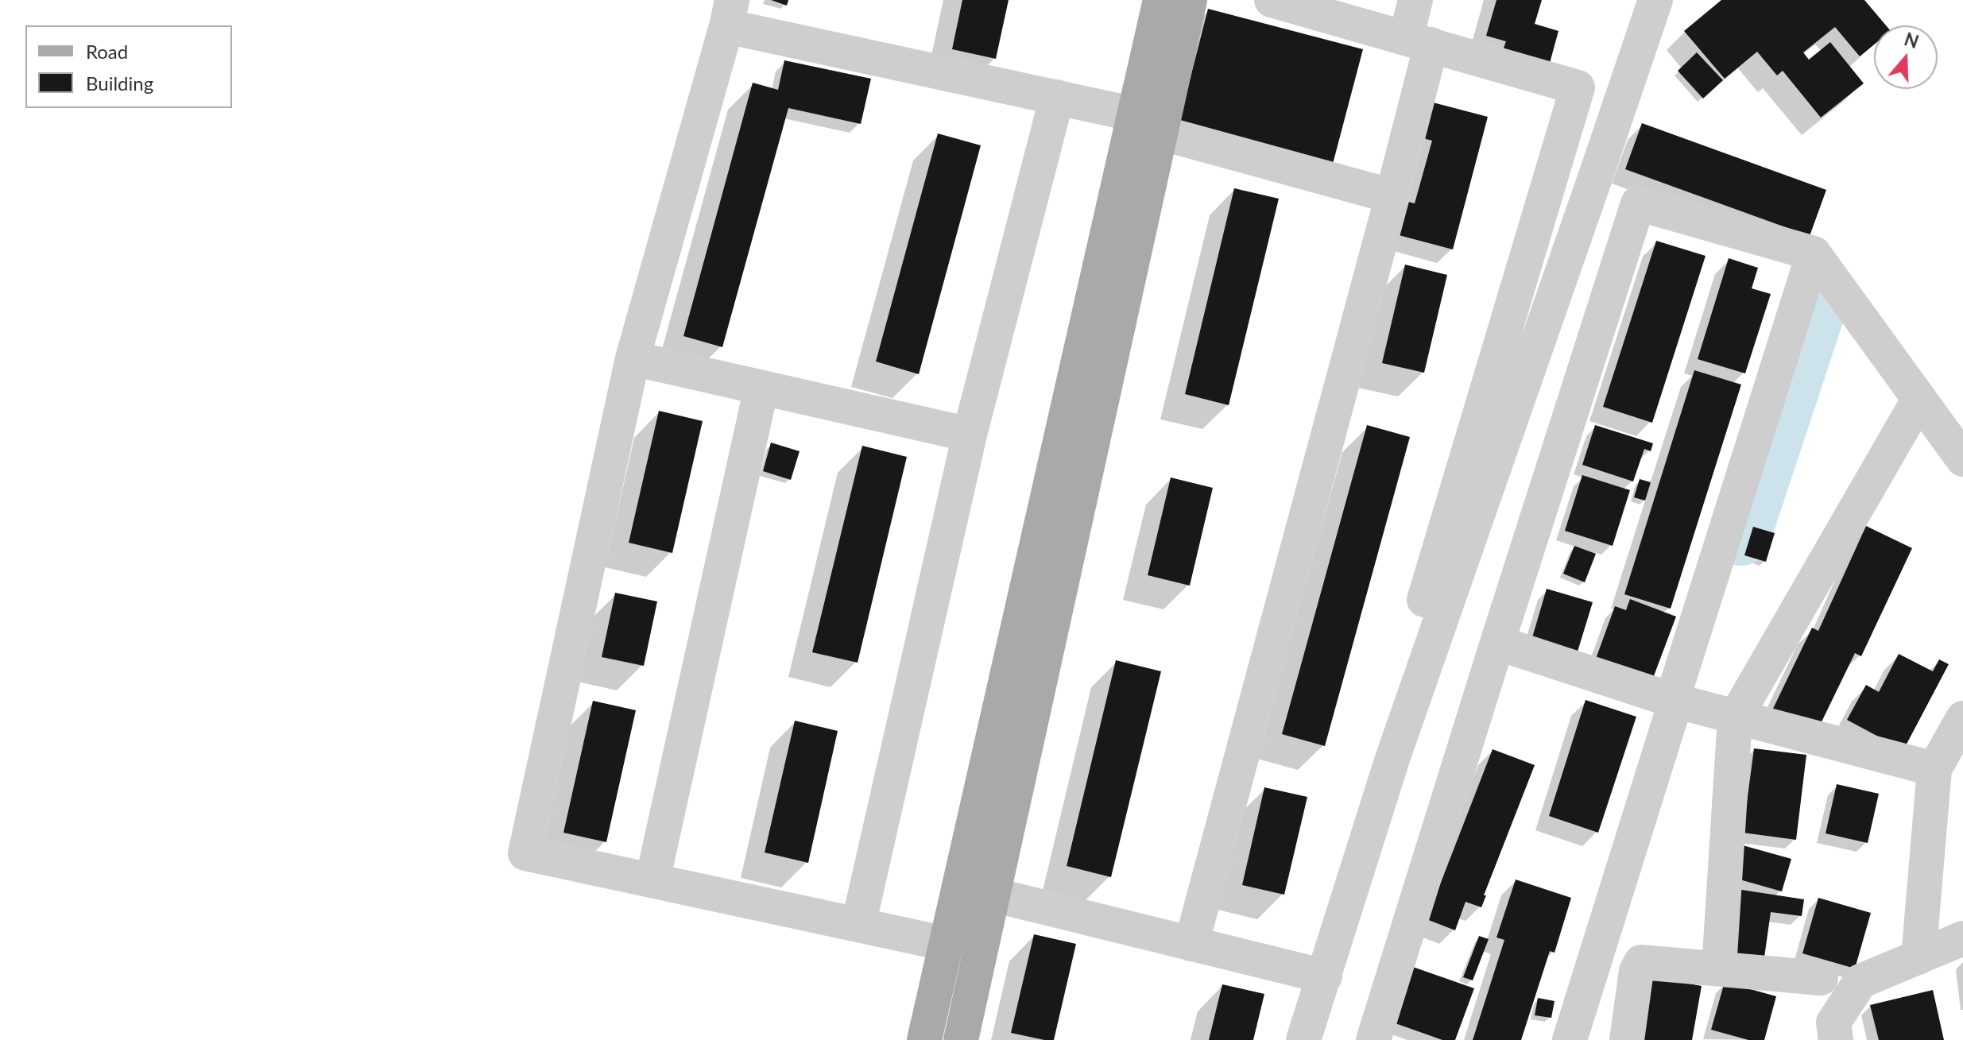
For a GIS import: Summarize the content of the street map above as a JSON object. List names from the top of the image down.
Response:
{
  "legend": ["Road", "Building"],
  "north": "top"
}
